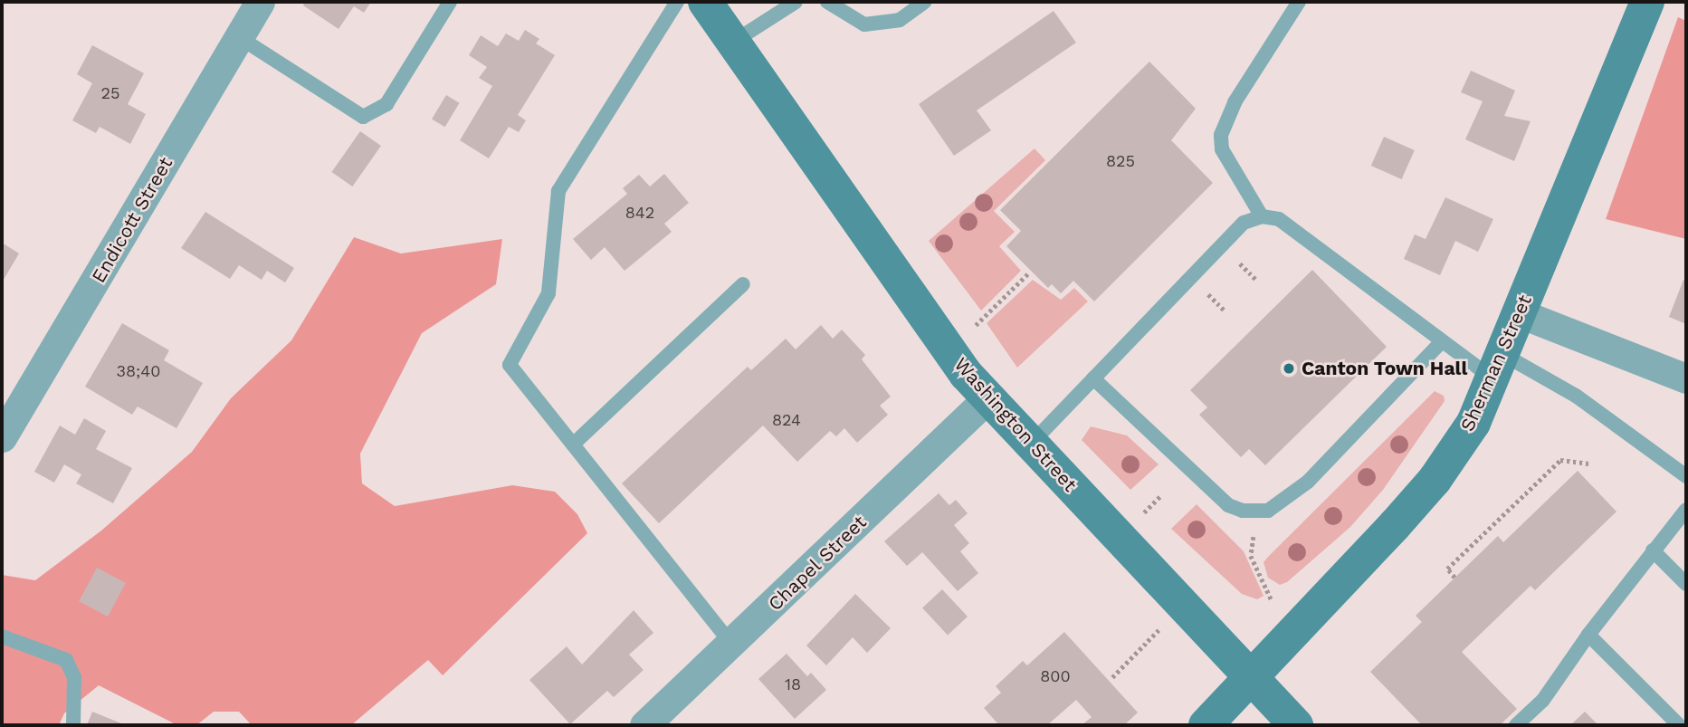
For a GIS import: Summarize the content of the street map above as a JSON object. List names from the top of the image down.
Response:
{
  "streets": {
    "main road": ["Sherman Street", "Washington Street"],
    "street": ["Endicott Street", "Chapel Street"]
  },
  "crossings": [
    ["Sherman Street", "Washington Street"],
    ["Washington Street", "Chapel Street"]
  ],
  "places": ["Canton Town Hall"],
  "house_numbers": [
    "25",
    "825",
    "842",
    "38;40",
    "824",
    "800",
    "18"
  ]
}
